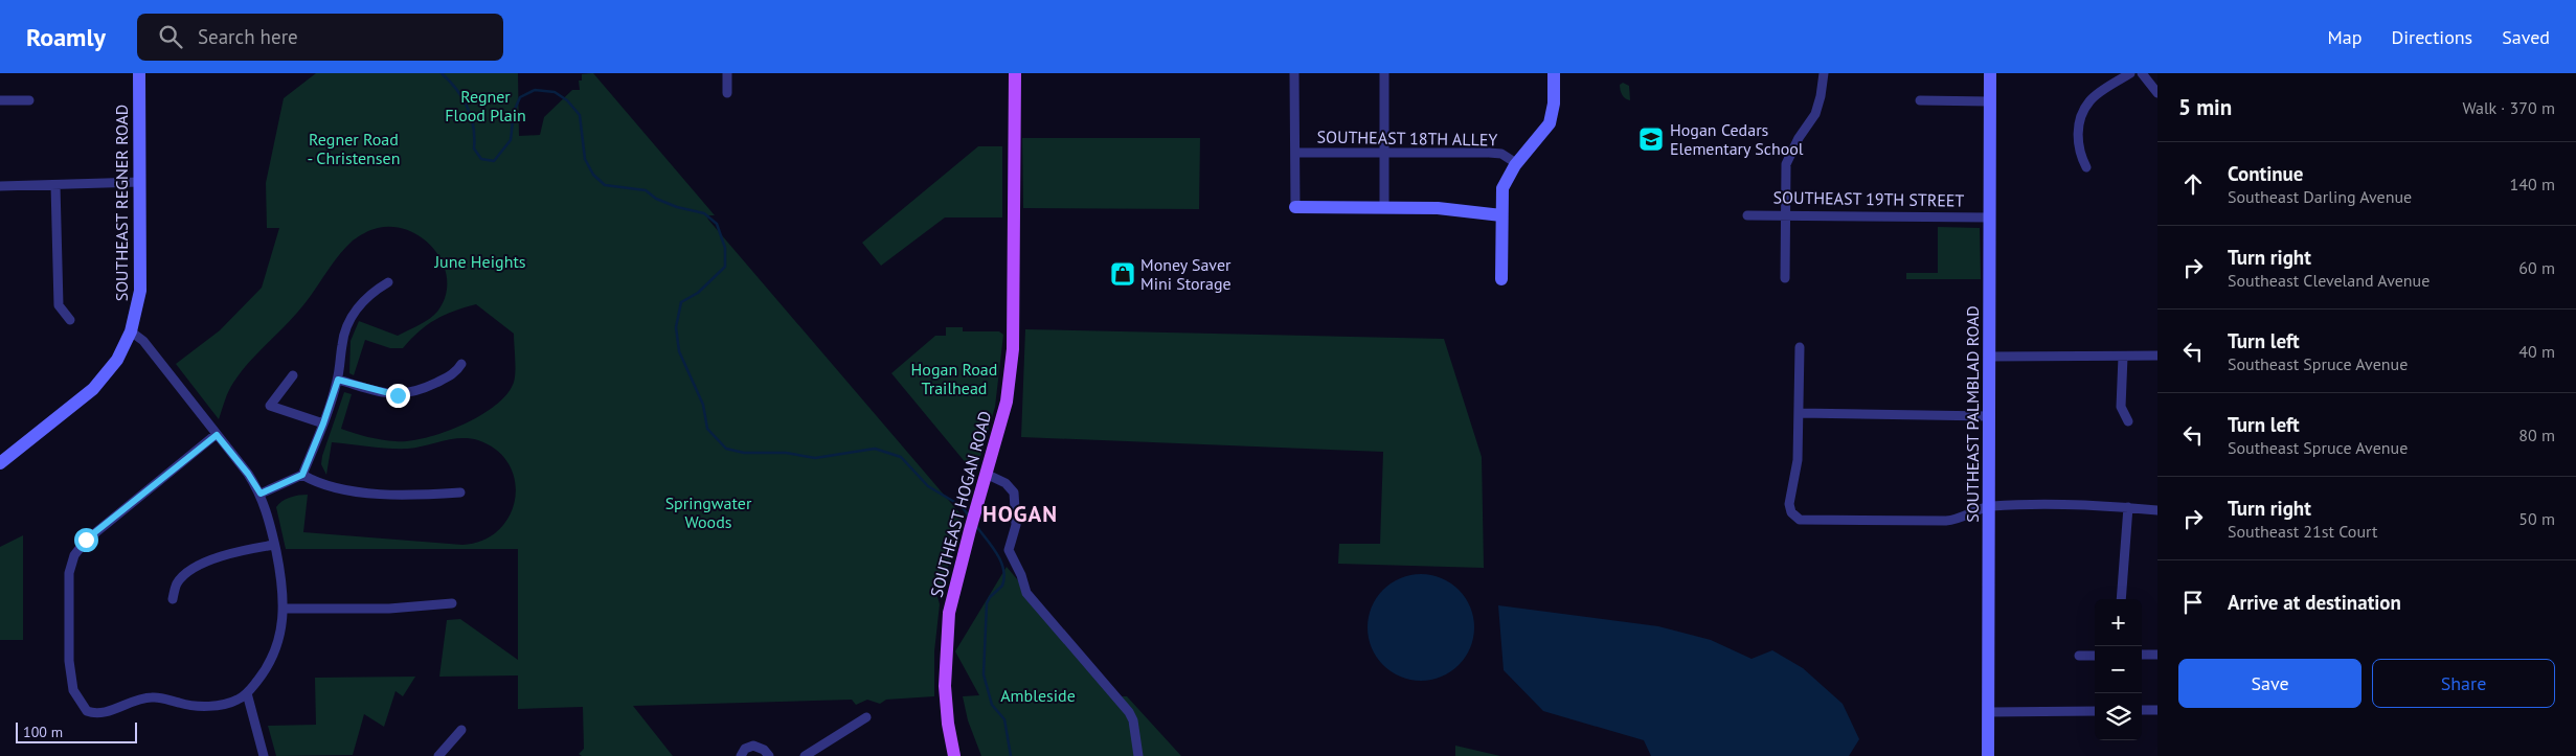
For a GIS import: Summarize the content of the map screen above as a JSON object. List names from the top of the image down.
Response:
{
  "streets": {
    "main road": ["SOUTHEAST HOGAN ROAD"],
    "street": [
      "SOUTHEAST 18TH ALLEY",
      "SOUTHEAST 19TH STREET",
      "SOUTHEAST REGNER ROAD",
      "SOUTHEAST PALMBLAD ROAD"
    ]
  },
  "crossings": [
    ["SOUTHEAST 19TH STREET", "SOUTHEAST PALMBLAD ROAD"]
  ],
  "districts": ["HOGAN"],
  "parks": [
    "Regner Flood Plain",
    "Regner Road - Christensen",
    "June Heights",
    "Hogan Road Trailhead",
    "Springwater Woods",
    "Ambleside"
  ],
  "places": {
    "school or university": ["Hogan Cedars Elementary School"],
    "shop": ["Money Saver Mini Storage"]
  },
  "scale_bar": "100 m",
  "page": {
    "header": "Roamly",
    "search": "Search here",
    "nav": ["Map", "Directions", "Saved"],
    "heading": ["5 min", "Walk · 370 m"],
    "list": [
      ["Continue", "Southeast Darling Avenue", "140 m"],
      ["Turn right", "Southeast Cleveland Avenue", "60 m"],
      ["Turn left", "Southeast Spruce Avenue", "40 m"],
      ["Turn left", "Southeast Spruce Avenue", "80 m"],
      ["Turn right", "Southeast 21st Court", "50 m"],
      "Arrive at destination"
    ],
    "map_buttons": ["+", "−"],
    "buttons": ["Save", "Share"],
    "scale": "100 m"
  }
}
